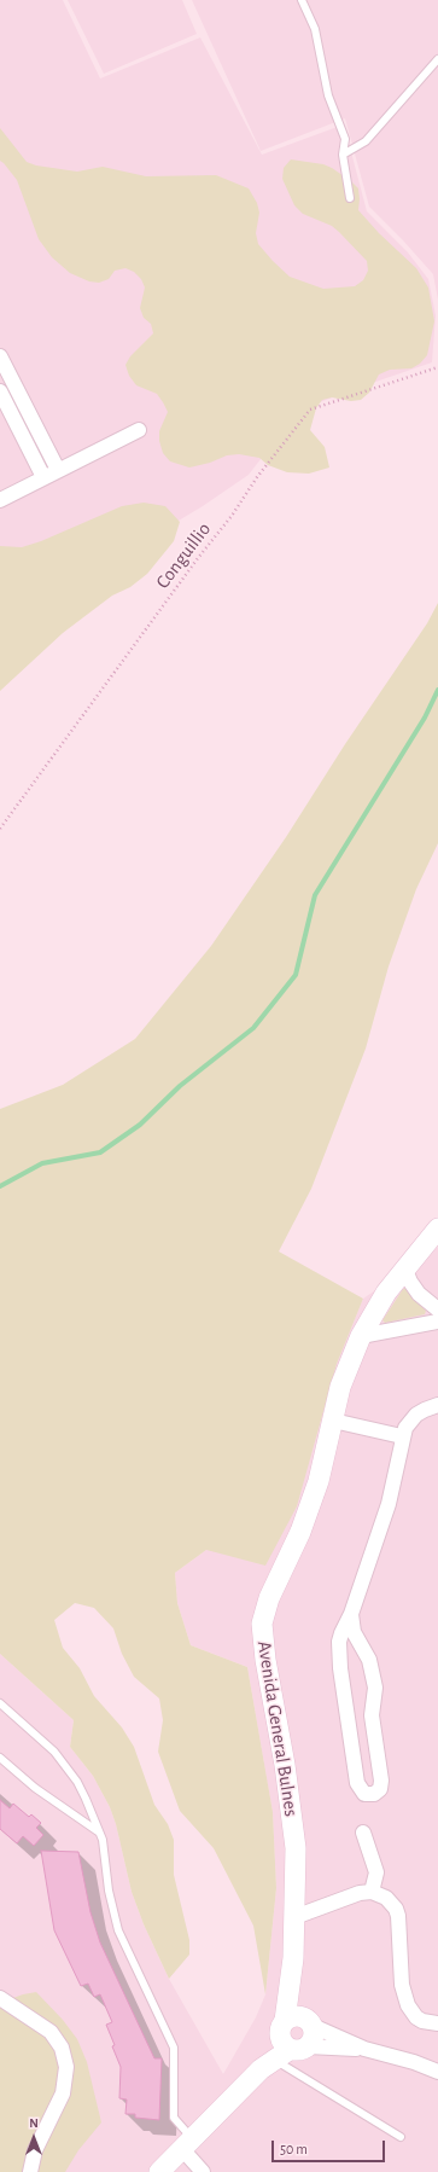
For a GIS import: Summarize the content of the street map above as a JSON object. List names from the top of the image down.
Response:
{
  "streets": {
    "street": ["Avenida General Bulnes"],
    "path": ["Conguillio"]
  },
  "scale_bar": "50 m",
  "north": "top"
}
